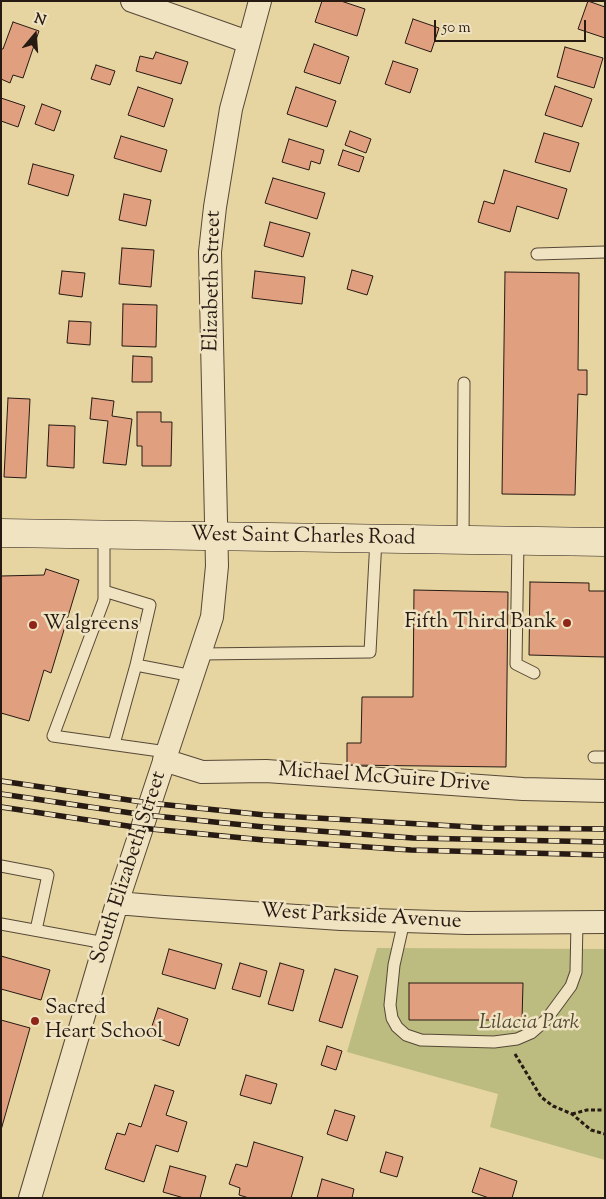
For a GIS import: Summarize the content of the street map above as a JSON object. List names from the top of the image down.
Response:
{
  "streets": {
    "main road": ["West Saint Charles Road"],
    "street": [
      "Elizabeth Street",
      "Michael McGuire Drive",
      "South Elizabeth Street",
      "West Parkside Avenue"
    ]
  },
  "crossings": [
    ["Elizabeth Street", "West Saint Charles Road"],
    ["Elizabeth Street", "South Elizabeth Street"],
    ["West Saint Charles Road", "South Elizabeth Street"],
    ["Michael McGuire Drive", "South Elizabeth Street"],
    ["South Elizabeth Street", "West Parkside Avenue"]
  ],
  "parks": ["Lilacia Park"],
  "places": ["Fifth Third Bank", "Walgreens", "Sacred Heart School"],
  "scale_bar": "50 m",
  "north": "top"
}
